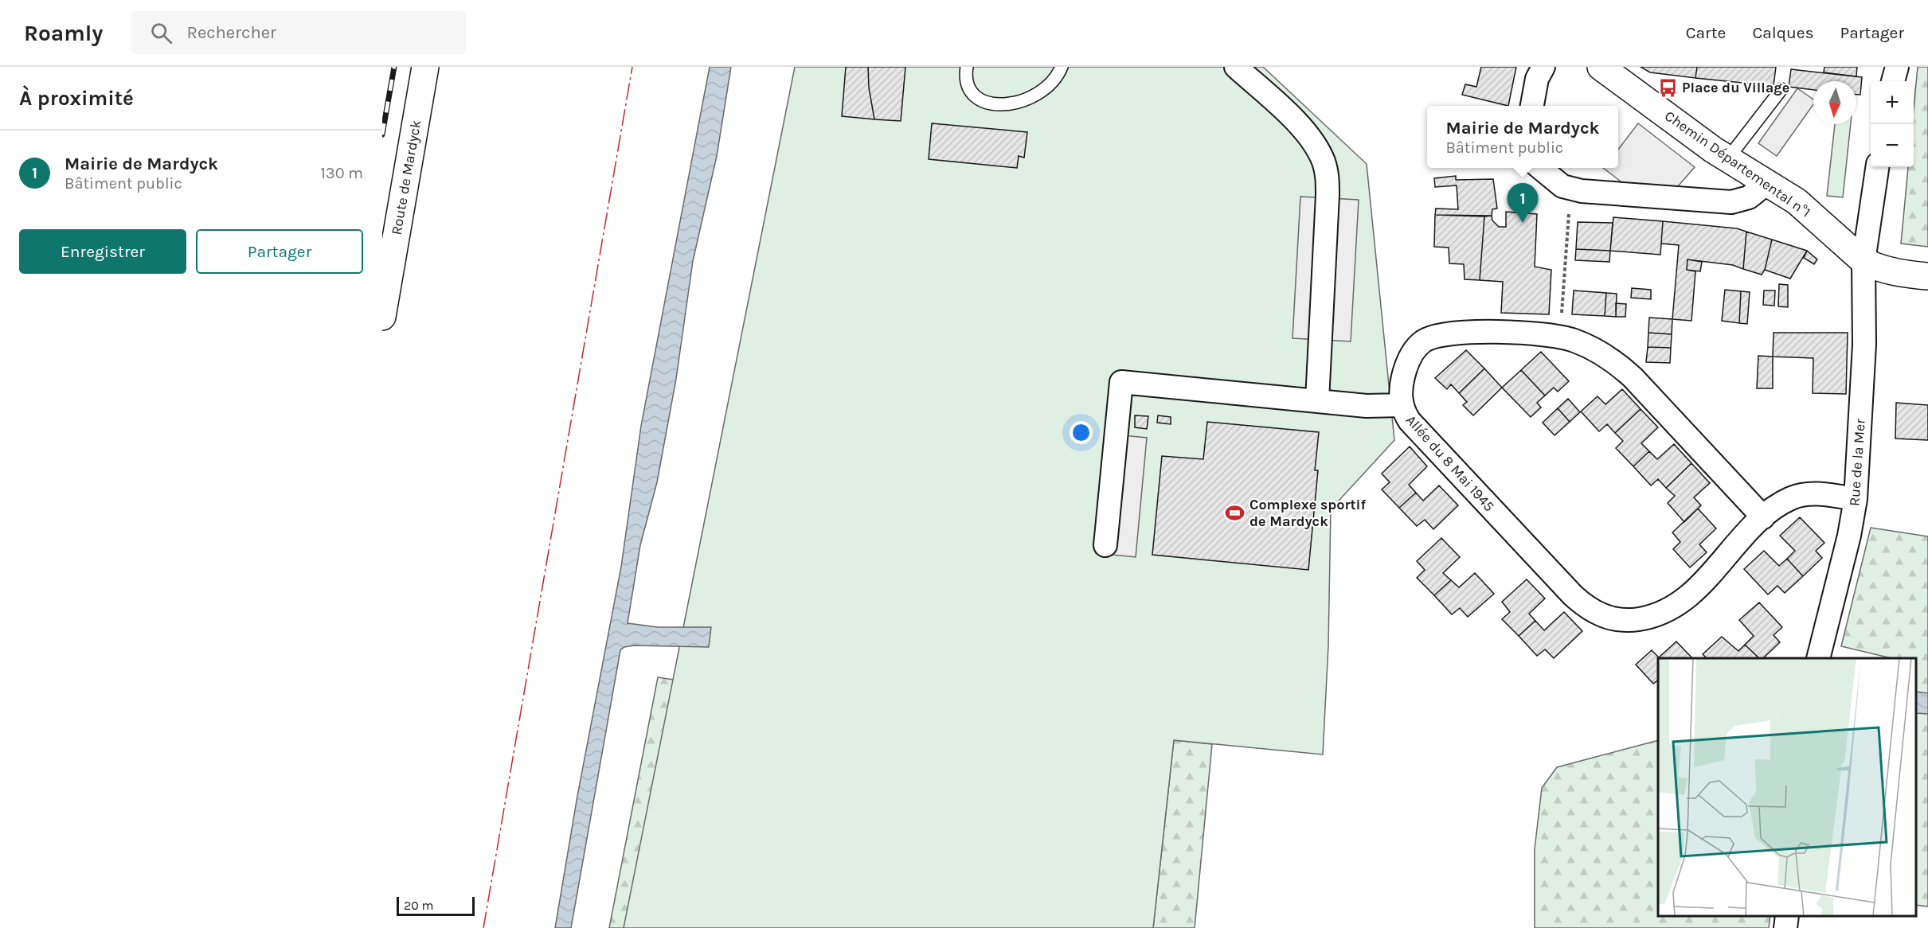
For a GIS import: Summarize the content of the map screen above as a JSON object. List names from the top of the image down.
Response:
{
  "streets": {
    "street": [
      "Chemin Départemental n°1",
      "Route de Mardyck",
      "Rue de la Mer",
      "Allée du 8 Mai 1945"
    ]
  },
  "crossings": [
    ["Chemin Départemental n°1", "Rue de la Mer"],
    ["Rue de la Mer", "Allée du 8 Mai 1945"]
  ],
  "places": {
    "bus stop": ["Place du Village"],
    "sports": ["Complexe sportif de Mardyck"]
  },
  "scale_bar": "20 m",
  "north": "bottom",
  "page": {
    "header": "Roamly",
    "search": "Rechercher",
    "nav": ["Carte", "Calques", "Partager"],
    "heading": "À proximité",
    "map_buttons": ["+", "−"],
    "popup": ["Mairie de Mardyck", "Bâtiment public"],
    "list": [
      {
        "mark": "1",
        "name": "Mairie de Mardyck",
        "note": "Bâtiment public",
        "value": "130 m"
      }
    ],
    "pins": "1",
    "buttons": ["Enregistrer", "Partager"],
    "scale": "20 m"
  }
}
